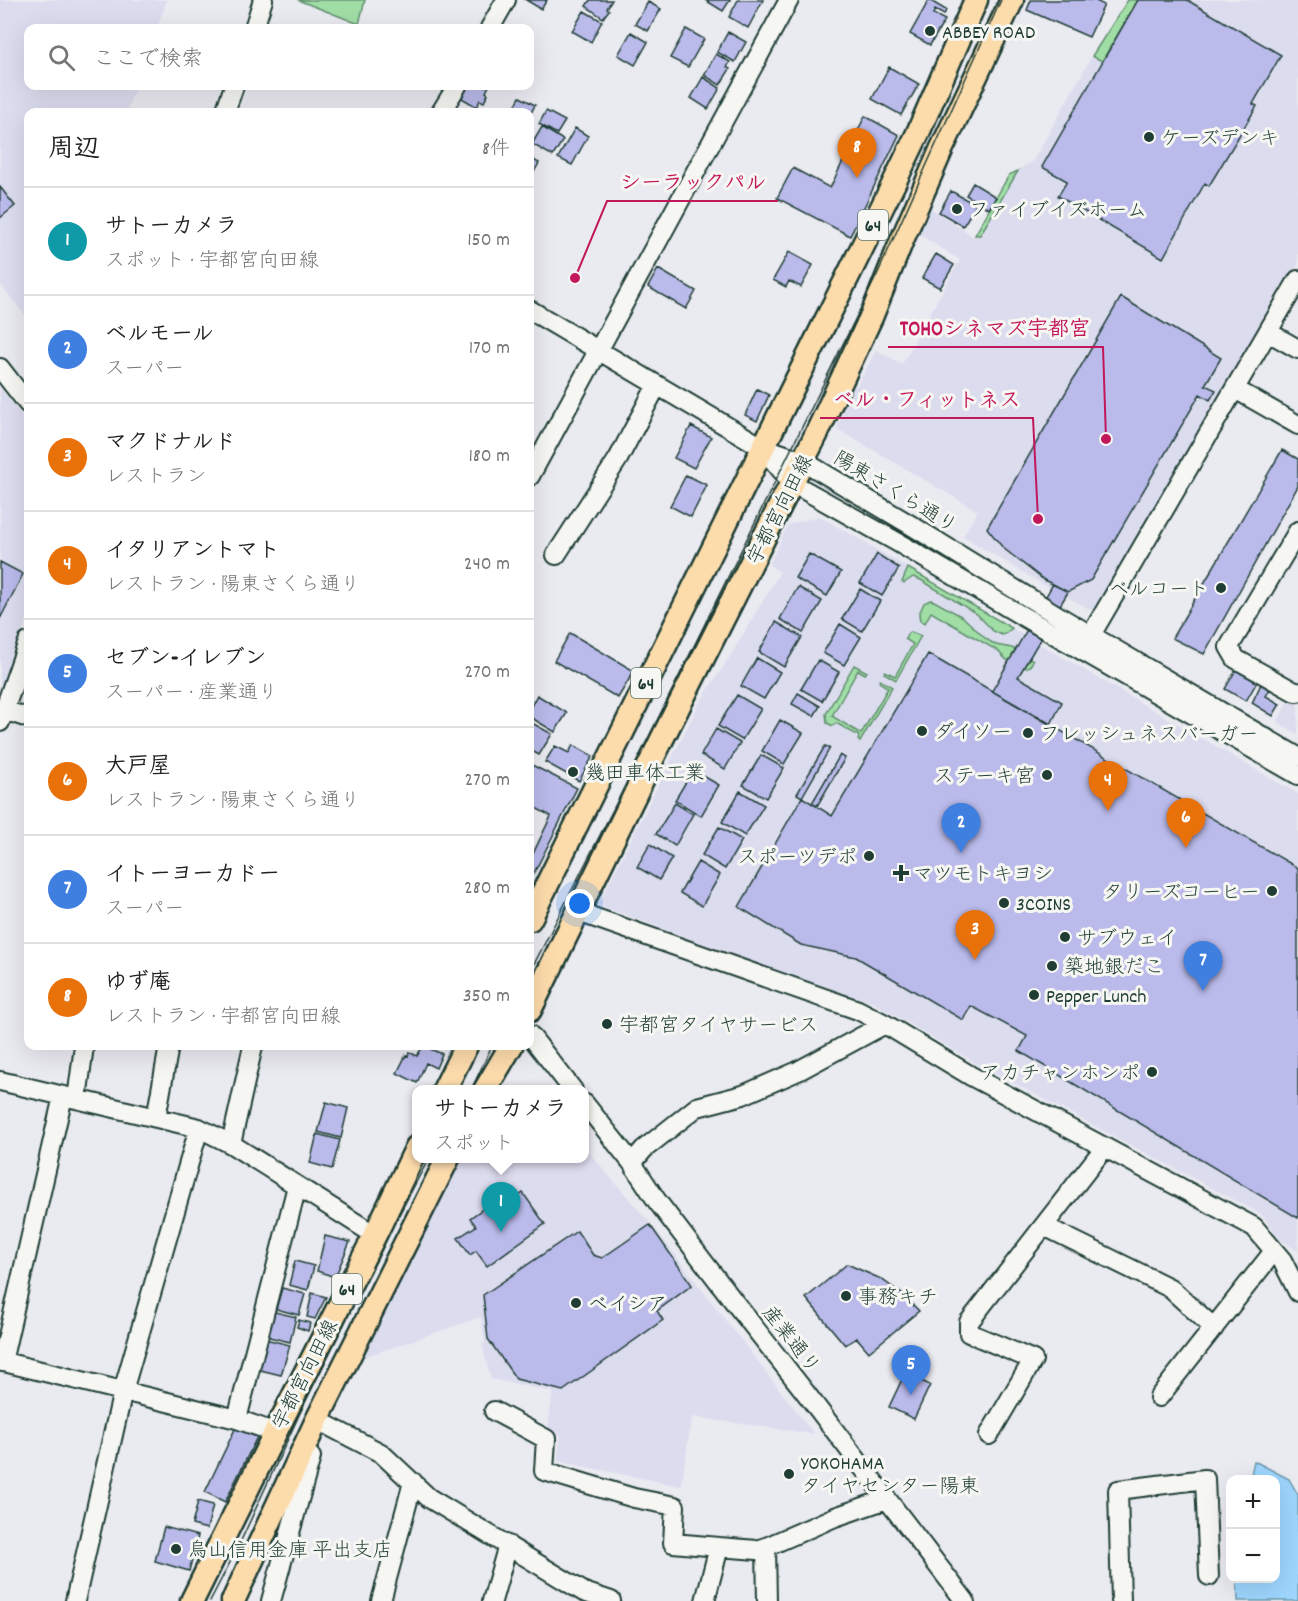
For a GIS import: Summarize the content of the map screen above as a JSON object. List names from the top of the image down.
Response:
{
  "streets": {
    "main road": ["64", "宇都宮向田線"],
    "street": ["陽東さくら通り", "産業通り"]
  },
  "crossings": [
    ["64", "陽東さくら通り"],
    ["陽東さくら通り", "宇都宮向田線"]
  ],
  "places": {
    "other": [
      "ABBEY ROAD",
      "ケーズデンキ",
      "ファイブイズホーム",
      "シーラックパル",
      "TOHOシネマズ宇都宮",
      "ベル・フィットネス",
      "ベルコート",
      "ダイソー",
      "フレッシュネスバーガー",
      "幾田車体工業",
      "ステーキ宮",
      "スポーツデポ",
      "タリーズコーヒー",
      "3COINS",
      "サブウェイ",
      "築地銀だこ",
      "Pepper Lunch",
      "宇都宮タイヤサービス",
      "アカチャンホンポ",
      "事務キチ",
      "ベイシア",
      "YOKOHAMA タイヤセンター陽東",
      "烏山信用金庫 平出支店"
    ],
    "health": ["マツモトキヨシ"]
  },
  "page": {
    "search": "ここで検索",
    "heading": ["周辺", "8件"],
    "pins": [
      "8",
      "4",
      "6",
      "2",
      "3",
      "7",
      "1",
      "5"
    ],
    "list": [
      {
        "mark": "1",
        "name": "サトーカメラ",
        "note": "スポット · 宇都宮向田線",
        "value": "150 m"
      },
      {
        "mark": "2",
        "name": "ベルモール",
        "note": "スーパー",
        "value": "170 m"
      },
      {
        "mark": "3",
        "name": "マクドナルド",
        "note": "レストラン",
        "value": "180 m"
      },
      {
        "mark": "4",
        "name": "イタリアントマト",
        "note": "レストラン · 陽東さくら通り",
        "value": "240 m"
      },
      {
        "mark": "5",
        "name": "セブン-イレブン",
        "note": "スーパー · 産業通り",
        "value": "270 m"
      },
      {
        "mark": "6",
        "name": "大戸屋",
        "note": "レストラン · 陽東さくら通り",
        "value": "270 m"
      },
      {
        "mark": "7",
        "name": "イトーヨーカドー",
        "note": "スーパー",
        "value": "280 m"
      },
      {
        "mark": "8",
        "name": "ゆず庵",
        "note": "レストラン · 宇都宮向田線",
        "value": "350 m"
      }
    ],
    "popup": ["サトーカメラ", "スポット"],
    "map_buttons": ["+", "−"]
  }
}
